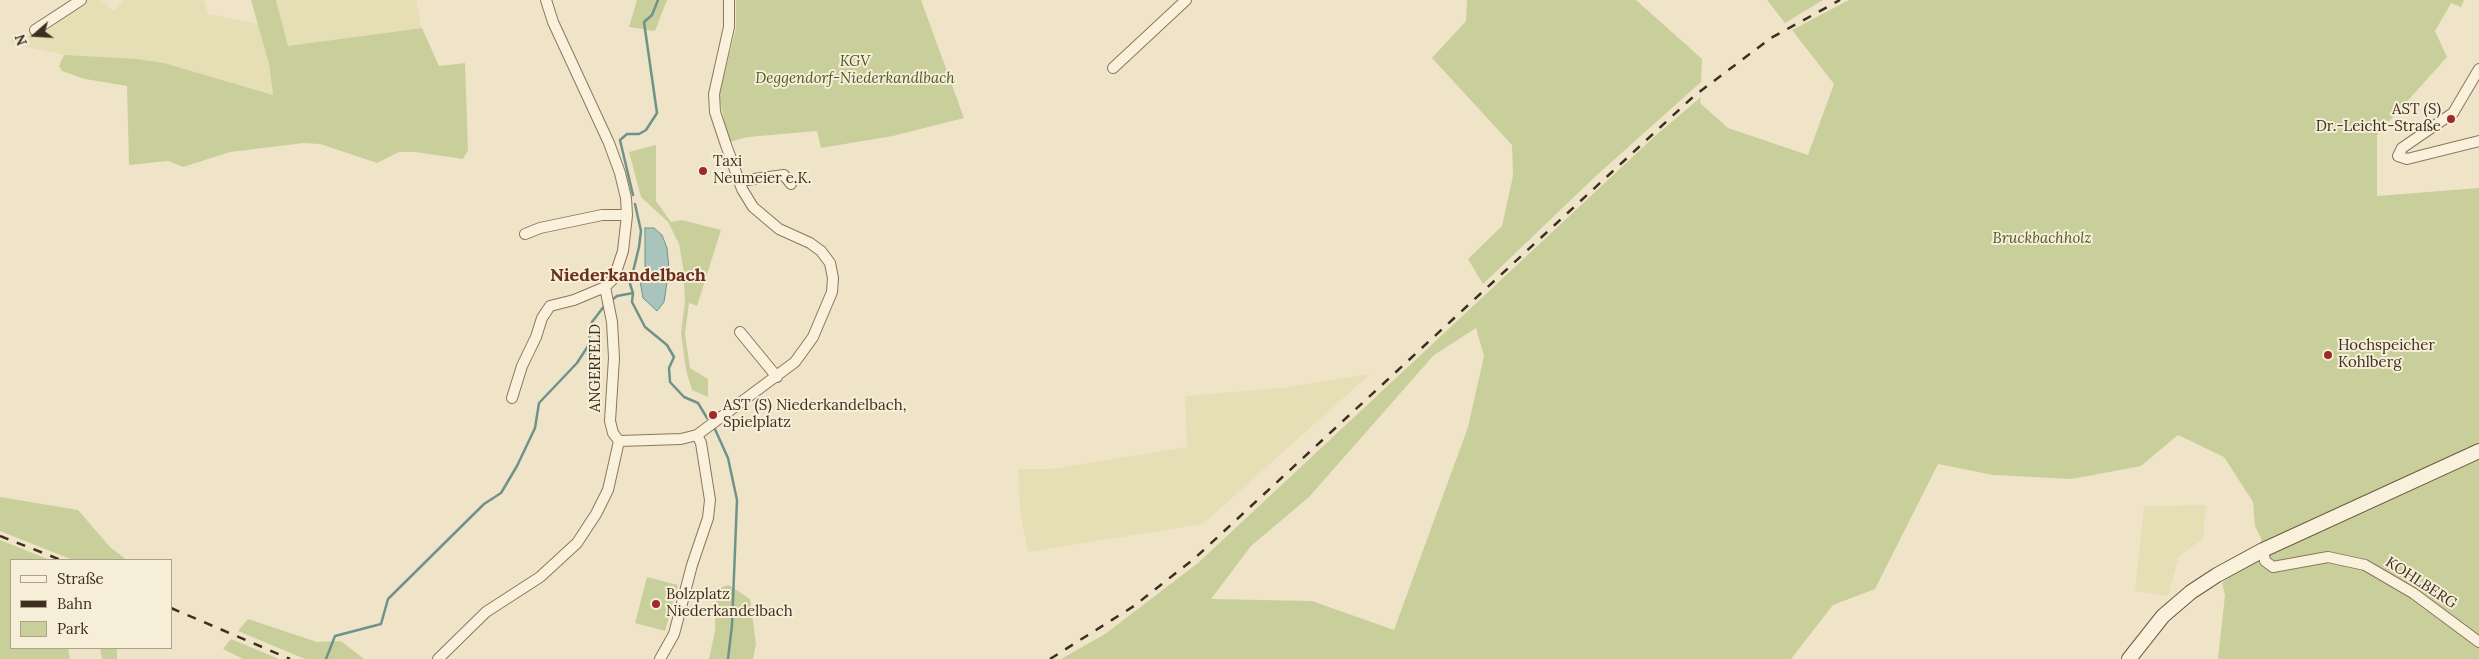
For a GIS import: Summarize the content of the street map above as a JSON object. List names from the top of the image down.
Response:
{
  "streets": {
    "street": ["ANGERFELD", "KOHLBERG"]
  },
  "districts": ["Niederkandelbach"],
  "parks": ["KGV Deggendorf-Niederkandlbach", "Bruckbachholz"],
  "places": [
    "AST (S) Dr.-Leicht-Straße",
    "Taxi Neumeier e.K.",
    "Hochspeicher Kohlberg",
    "AST (S) Niederkandelbach, Spielplatz",
    "Bolzplatz Niederkandelbach"
  ],
  "legend": ["Straße", "Bahn", "Park"],
  "north": "left"
}
